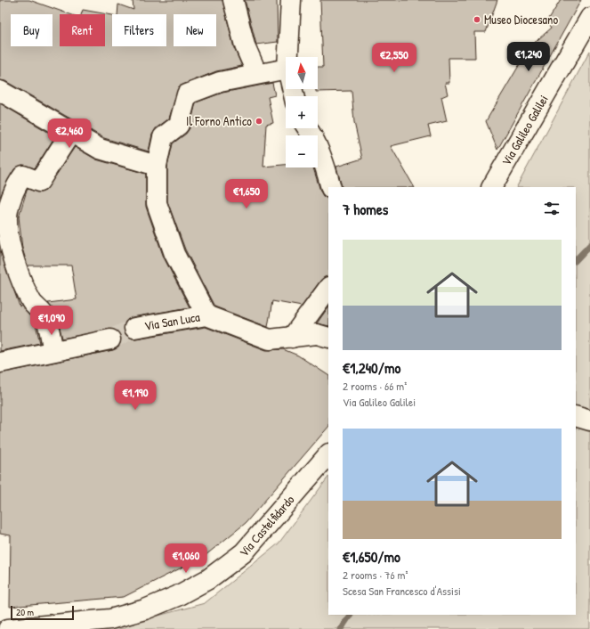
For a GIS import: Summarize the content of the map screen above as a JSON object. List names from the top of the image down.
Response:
{
  "streets": {
    "street": ["Via Galileo Galilei", "Via San Luca", "Via Castelfidardo"]
  },
  "places": ["Museo Diocesano", "Il Forno Antico"],
  "scale_bar": "20 m",
  "north": "top",
  "page": {
    "chip": [
      "Buy",
      "Rent",
      "Filters",
      "New"
    ],
    "price": [
      "€1,240",
      "€2,550",
      "€2,460",
      "€1,650",
      "€1,090",
      "€1,190",
      "€1,060"
    ],
    "map_buttons": ["+", "−"],
    "heading": "7 homes",
    "list": [
      {
        "name": "€1,240/mo",
        "note": "2 rooms · 66 m² · Via Galileo Galilei"
      },
      {
        "name": "€1,650/mo",
        "note": "2 rooms · 76 m² · Scesa San Francesco d'Assisi"
      }
    ],
    "scale": "20 m"
  }
}
